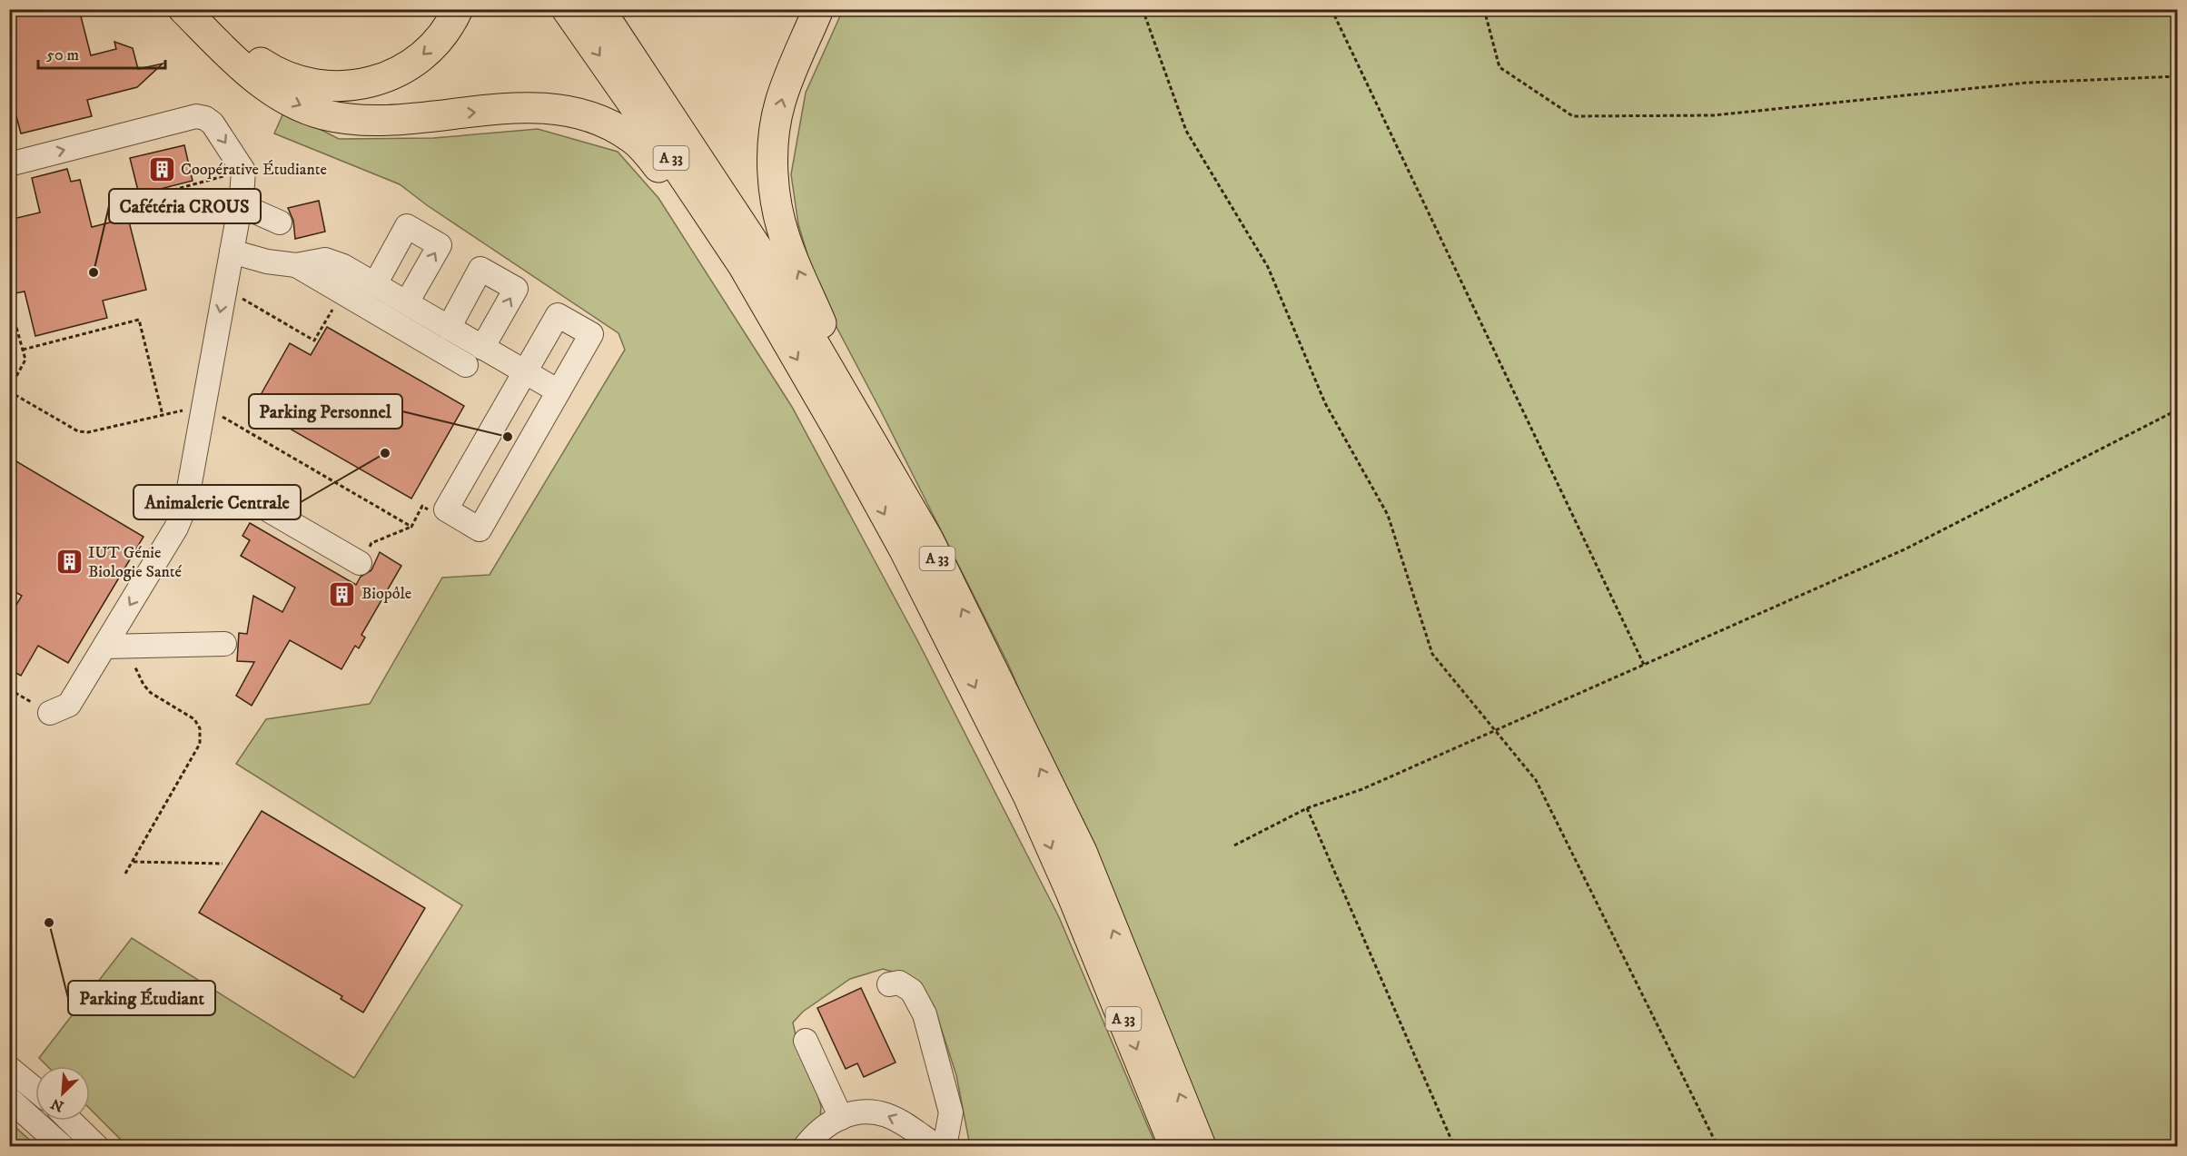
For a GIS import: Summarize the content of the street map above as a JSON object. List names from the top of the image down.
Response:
{
  "streets": {
    "highway": ["A 33"]
  },
  "places": {
    "building": ["Coopérative Étudiante", "IUT Génie Biologie Santé", "Biopôle"],
    "other": [
      "Cafétéria CROUS",
      "Parking Personnel",
      "Animalerie Centrale",
      "Parking Étudiant"
    ]
  },
  "scale_bar": "50 m",
  "north": "bottom left"
}
